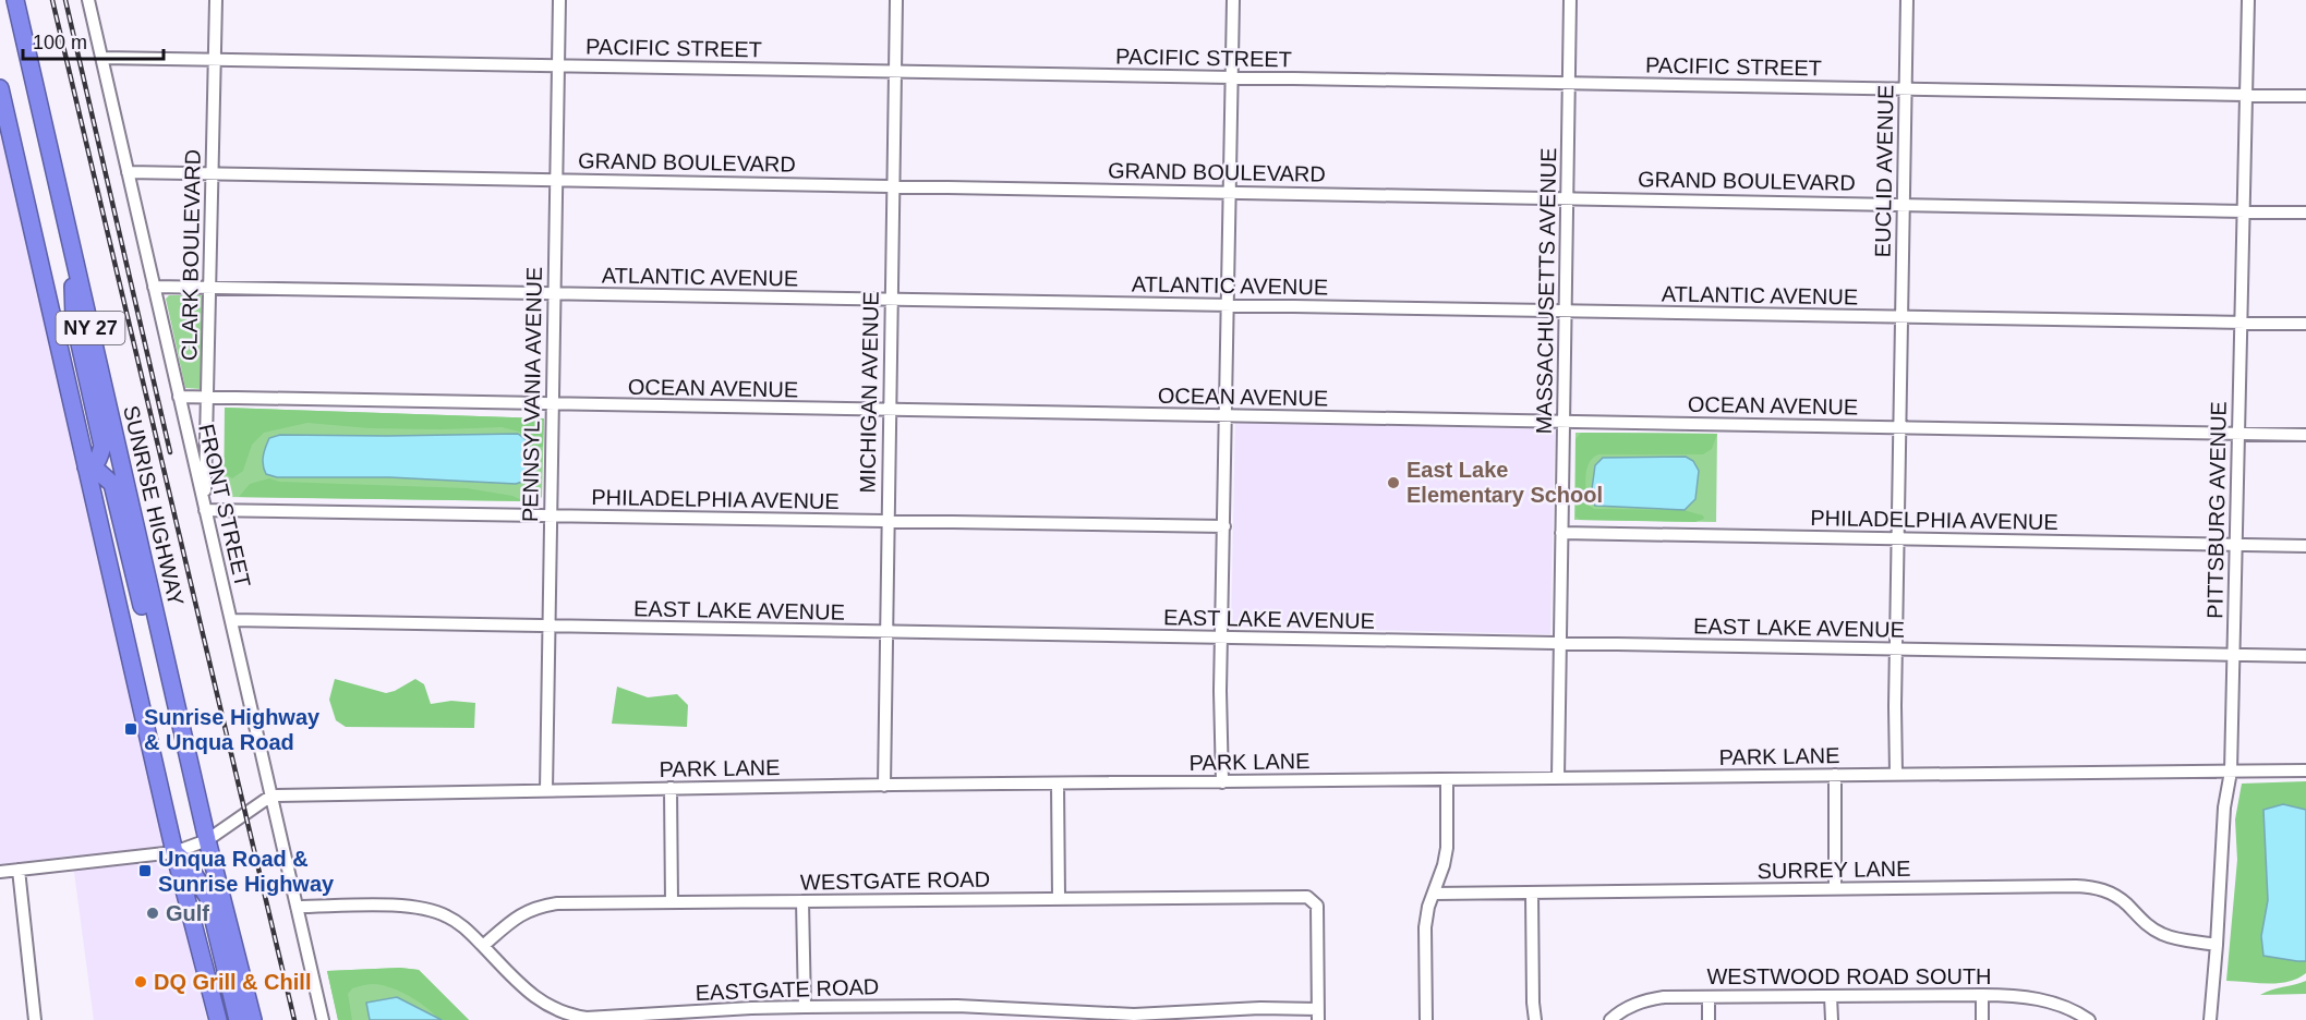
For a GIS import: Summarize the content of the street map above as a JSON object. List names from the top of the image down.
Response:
{
  "streets": {
    "highway": ["NY 27", "SUNRISE HIGHWAY"],
    "street": [
      "PACIFIC STREET",
      "GRAND BOULEVARD",
      "EUCLID AVENUE",
      "CLARK BOULEVARD",
      "ATLANTIC AVENUE",
      "MASSACHUSETTS AVENUE",
      "OCEAN AVENUE",
      "MICHIGAN AVENUE",
      "PENNSYLVANIA AVENUE",
      "PHILADELPHIA AVENUE",
      "FRONT STREET",
      "PITTSBURG AVENUE",
      "EAST LAKE AVENUE",
      "PARK LANE",
      "SURREY LANE",
      "WESTGATE ROAD",
      "WESTWOOD ROAD SOUTH",
      "EASTGATE ROAD"
    ]
  },
  "crossings": [
    ["PACIFIC STREET", "EUCLID AVENUE"],
    ["PACIFIC STREET", "CLARK BOULEVARD"],
    ["PACIFIC STREET", "MASSACHUSETTS AVENUE"],
    ["PACIFIC STREET", "MICHIGAN AVENUE"],
    ["PACIFIC STREET", "PENNSYLVANIA AVENUE"],
    ["PACIFIC STREET", "FRONT STREET"],
    ["PACIFIC STREET", "PITTSBURG AVENUE"],
    ["GRAND BOULEVARD", "EUCLID AVENUE"],
    ["GRAND BOULEVARD", "CLARK BOULEVARD"],
    ["GRAND BOULEVARD", "MASSACHUSETTS AVENUE"],
    ["GRAND BOULEVARD", "MICHIGAN AVENUE"],
    ["GRAND BOULEVARD", "PENNSYLVANIA AVENUE"],
    ["GRAND BOULEVARD", "FRONT STREET"],
    ["GRAND BOULEVARD", "PITTSBURG AVENUE"],
    ["EUCLID AVENUE", "ATLANTIC AVENUE"],
    ["EUCLID AVENUE", "OCEAN AVENUE"],
    ["EUCLID AVENUE", "PHILADELPHIA AVENUE"],
    ["EUCLID AVENUE", "EAST LAKE AVENUE"],
    ["EUCLID AVENUE", "PARK LANE"],
    ["CLARK BOULEVARD", "ATLANTIC AVENUE"],
    ["CLARK BOULEVARD", "OCEAN AVENUE"],
    ["CLARK BOULEVARD", "PHILADELPHIA AVENUE"],
    ["CLARK BOULEVARD", "FRONT STREET"],
    ["ATLANTIC AVENUE", "MASSACHUSETTS AVENUE"],
    ["ATLANTIC AVENUE", "MICHIGAN AVENUE"],
    ["ATLANTIC AVENUE", "PENNSYLVANIA AVENUE"],
    ["ATLANTIC AVENUE", "FRONT STREET"],
    ["ATLANTIC AVENUE", "PITTSBURG AVENUE"],
    ["MASSACHUSETTS AVENUE", "OCEAN AVENUE"],
    ["MASSACHUSETTS AVENUE", "PHILADELPHIA AVENUE"],
    ["MASSACHUSETTS AVENUE", "EAST LAKE AVENUE"],
    ["MASSACHUSETTS AVENUE", "PARK LANE"],
    ["OCEAN AVENUE", "MICHIGAN AVENUE"],
    ["OCEAN AVENUE", "PENNSYLVANIA AVENUE"],
    ["OCEAN AVENUE", "FRONT STREET"],
    ["OCEAN AVENUE", "PITTSBURG AVENUE"],
    ["MICHIGAN AVENUE", "PHILADELPHIA AVENUE"],
    ["MICHIGAN AVENUE", "EAST LAKE AVENUE"],
    ["MICHIGAN AVENUE", "PARK LANE"],
    ["PENNSYLVANIA AVENUE", "PHILADELPHIA AVENUE"],
    ["PENNSYLVANIA AVENUE", "EAST LAKE AVENUE"],
    ["PENNSYLVANIA AVENUE", "PARK LANE"],
    ["PHILADELPHIA AVENUE", "FRONT STREET"],
    ["PHILADELPHIA AVENUE", "PITTSBURG AVENUE"],
    ["FRONT STREET", "EAST LAKE AVENUE"],
    ["FRONT STREET", "PARK LANE"],
    ["FRONT STREET", "EASTGATE ROAD"],
    ["PITTSBURG AVENUE", "EAST LAKE AVENUE"],
    ["PITTSBURG AVENUE", "PARK LANE"],
    ["PITTSBURG AVENUE", "SURREY LANE"],
    ["WESTGATE ROAD", "EASTGATE ROAD"]
  ],
  "places": {
    "other": ["East Lake Elementary School", "Gulf", "DQ Grill & Chill"],
    "transit": ["Sunrise Highway & Unqua Road", "Unqua Road & Sunrise Highway"]
  },
  "scale_bar": "100 m"
}
